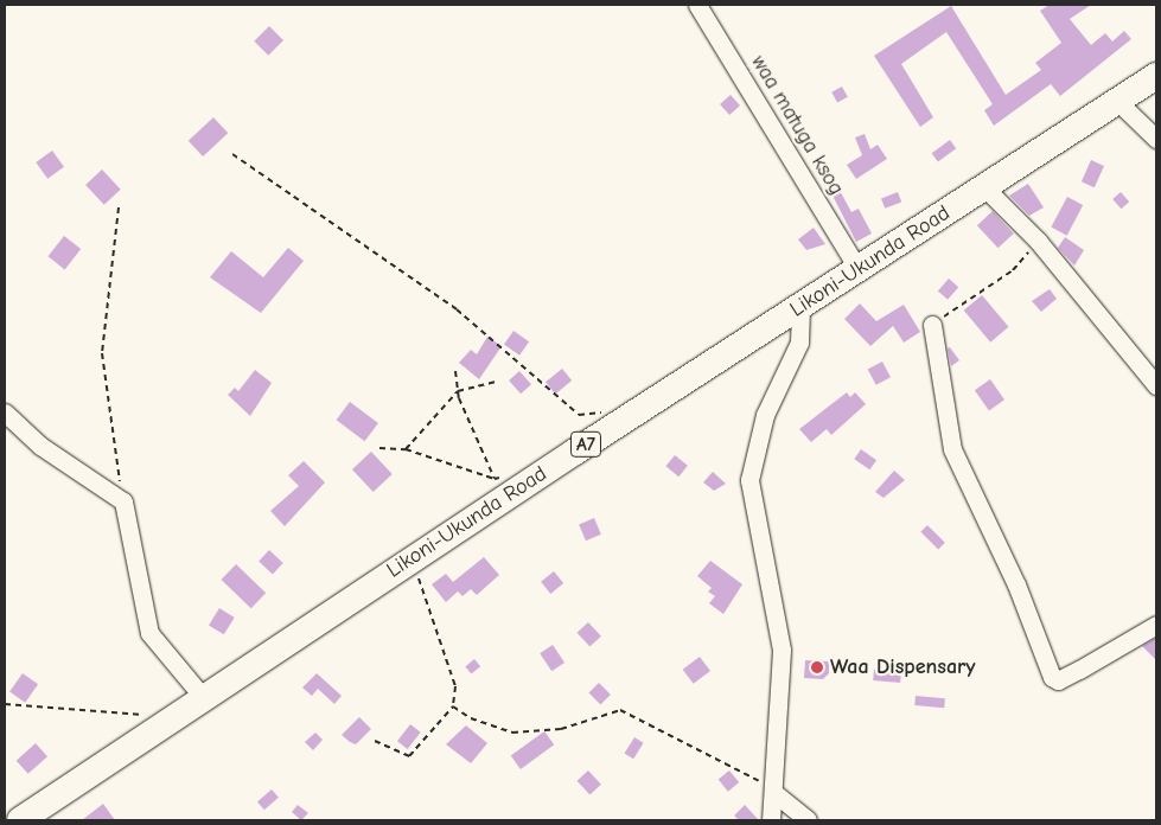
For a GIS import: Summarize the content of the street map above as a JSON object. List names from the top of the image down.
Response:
{
  "streets": {
    "highway": ["Likoni-Ukunda Road", "A7"],
    "street": ["waa matuga ksog"]
  },
  "crossings": [
    ["waa matuga ksog", "Likoni-Ukunda Road"]
  ],
  "places": ["Waa Dispensary"]
}
